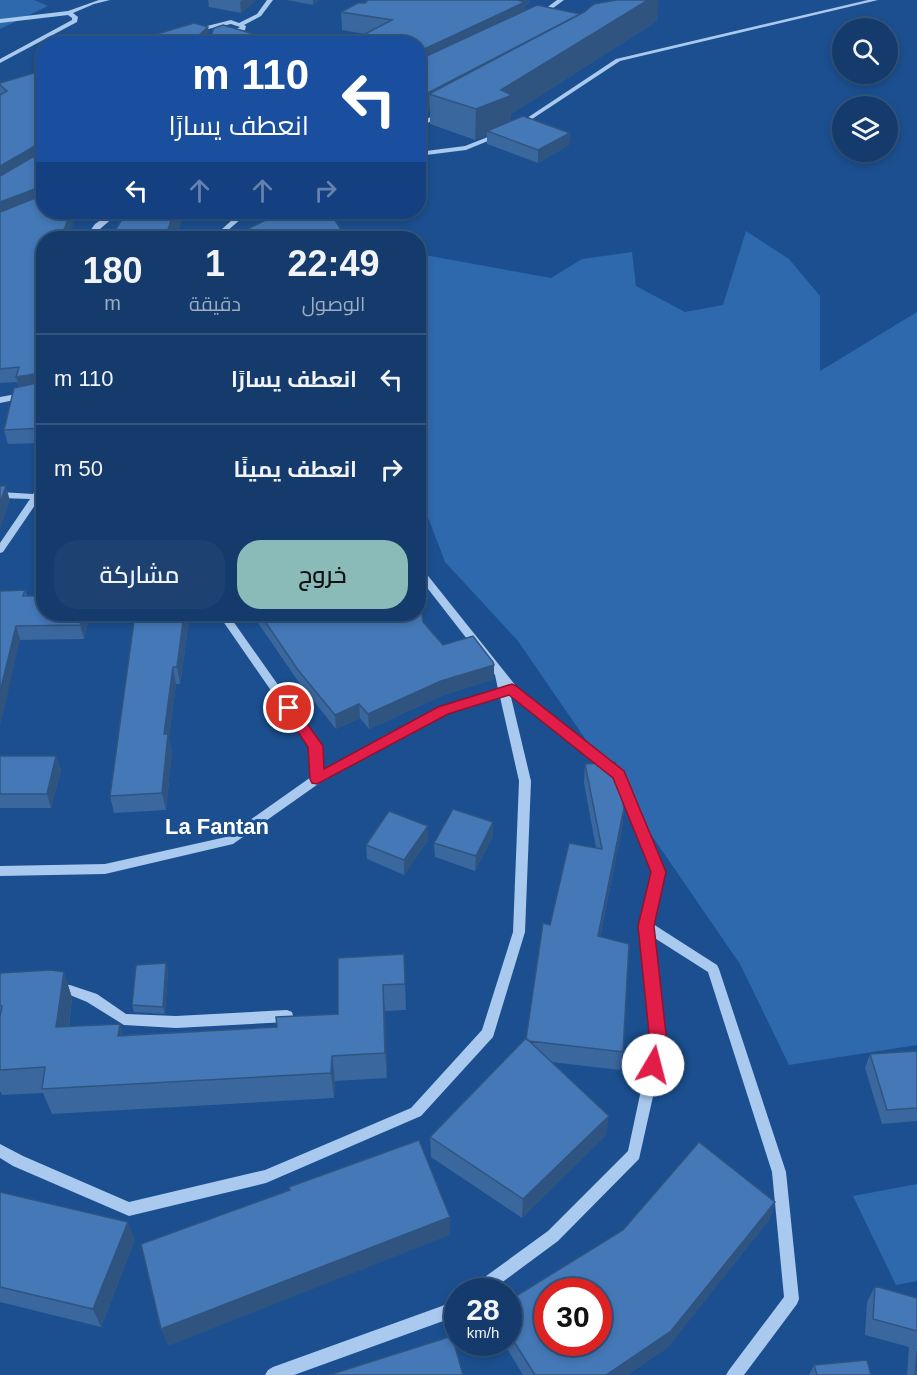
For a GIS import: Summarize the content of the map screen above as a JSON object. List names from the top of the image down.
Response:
{
  "districts": ["La Fantan"],
  "page": {
    "turn": ["110 m", "انعطف يسارًا"],
    "eta": [
      "22:49",
      "الوصول",
      "1",
      "دقيقة",
      "180",
      "m"
    ],
    "list": [
      {
        "name": "انعطف يسارًا",
        "value": "110 m"
      },
      {
        "name": "انعطف يمينًا",
        "value": "50 m"
      }
    ],
    "buttons": ["خروج", "مشاركة"],
    "speed": "28 km/h",
    "limit": "30"
  }
}
